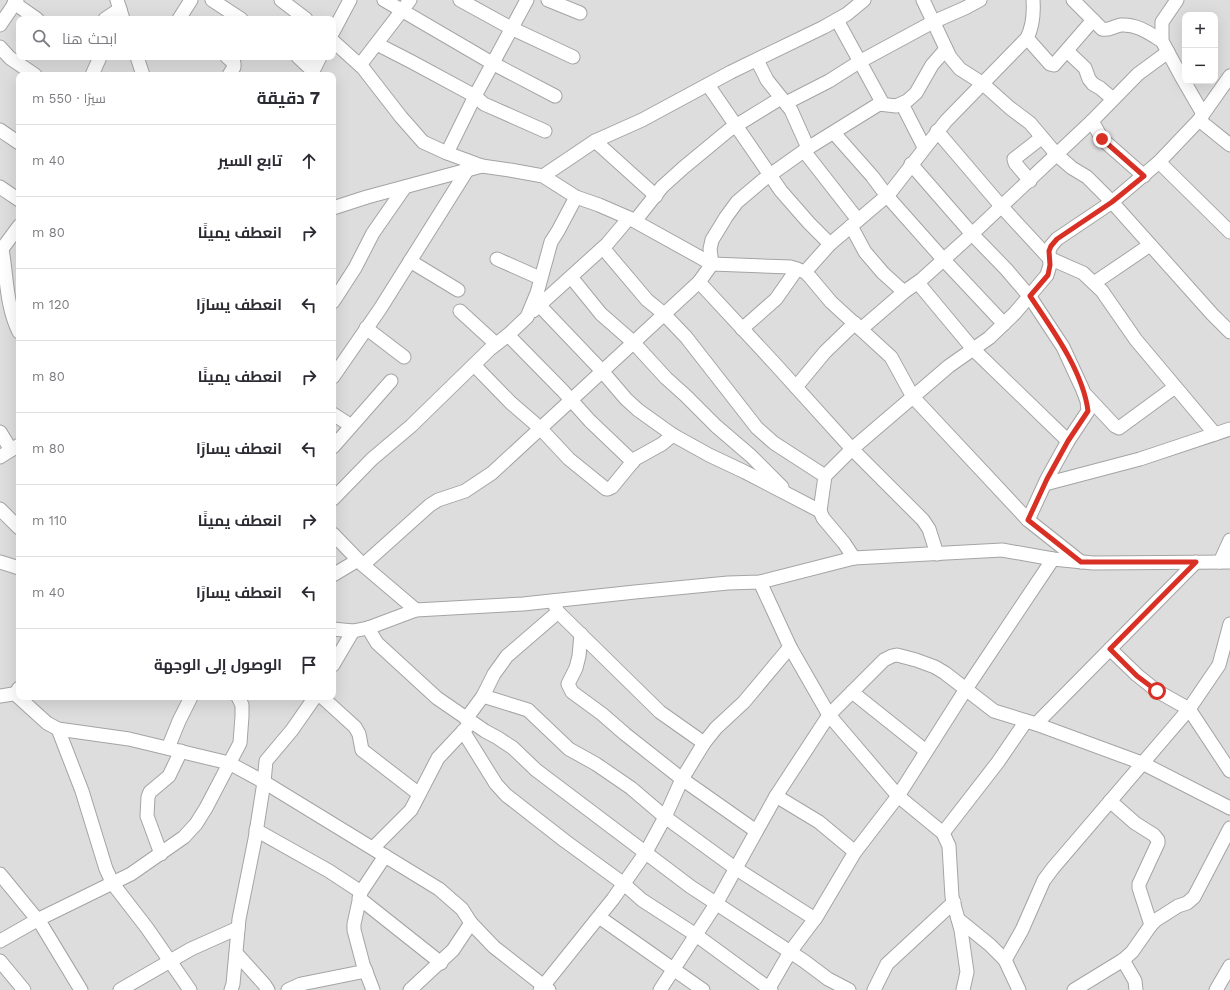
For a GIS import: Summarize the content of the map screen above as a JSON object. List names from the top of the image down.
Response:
{
  "page": {
    "map_buttons": ["+", "−"],
    "search": "ابحث هنا",
    "heading": ["7 دقيقة", "سيرًا · 550 m"],
    "list": [
      ["تابع السير", "40 m"],
      ["انعطف يمينًا", "80 m"],
      ["انعطف يسارًا", "120 m"],
      ["انعطف يمينًا", "80 m"],
      ["انعطف يسارًا", "80 m"],
      ["انعطف يمينًا", "110 m"],
      ["انعطف يسارًا", "40 m"],
      "الوصول إلى الوجهة"
    ]
  }
}
